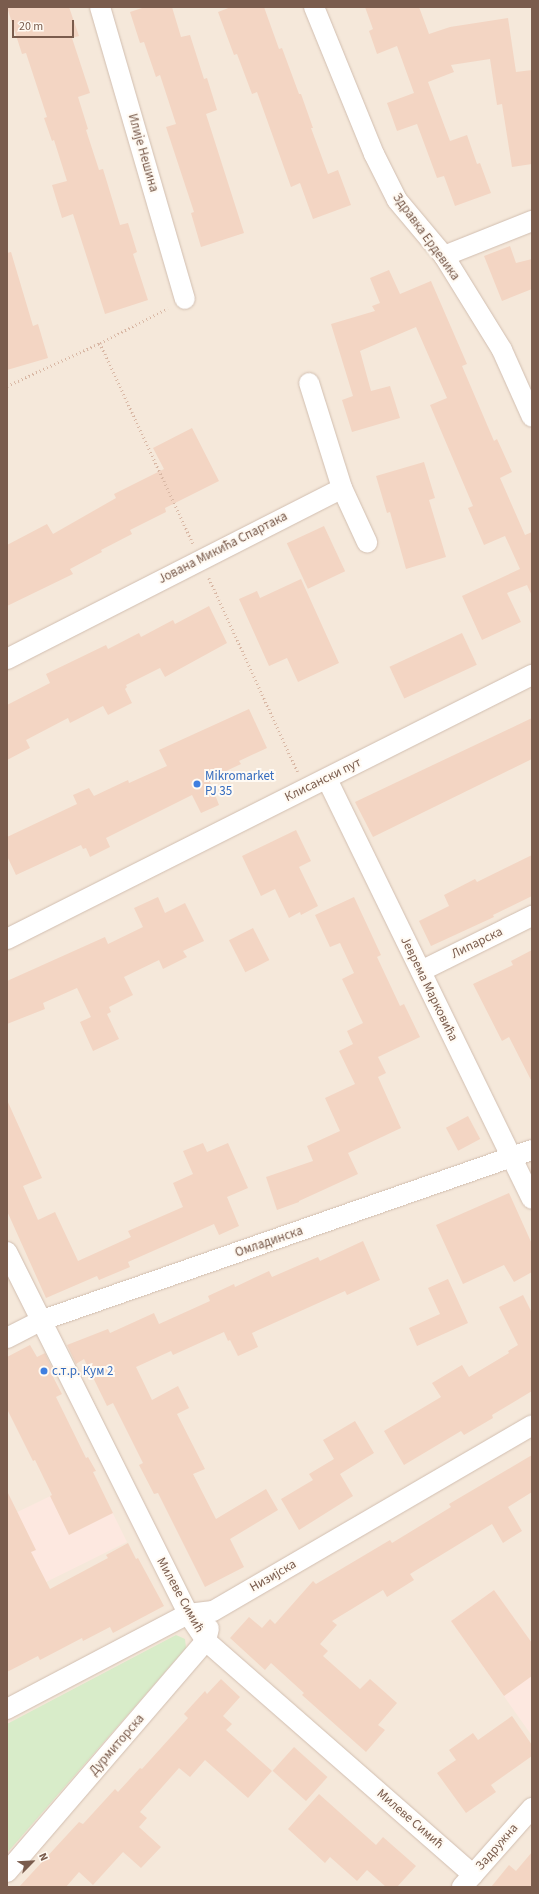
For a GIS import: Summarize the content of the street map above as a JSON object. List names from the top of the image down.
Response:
{
  "streets": {
    "street": [
      "Илије Нешина",
      "Здравка Ердевика",
      "Јована Микића Спартака",
      "Клисански пут",
      "Липарска",
      "Јеврема Марковића",
      "Омладинска",
      "Низијска",
      "Милеве Симић",
      "Дурмиторска",
      "Задружна"
    ]
  },
  "crossings": [
    ["Клисански пут", "Јеврема Марковића"],
    ["Липарска", "Јеврема Марковића"],
    ["Јеврема Марковића", "Омладинска"],
    ["Омладинска", "Милеве Симић"],
    ["Низијска", "Милеве Симић"],
    ["Низијска", "Дурмиторска"],
    ["Милеве Симић", "Дурмиторска"],
    ["Милеве Симић", "Задружна"]
  ],
  "places": ["Mikromarket PJ 35", "с.т.р. Кум 2"],
  "scale_bar": "20 m",
  "north": "top right"
}
